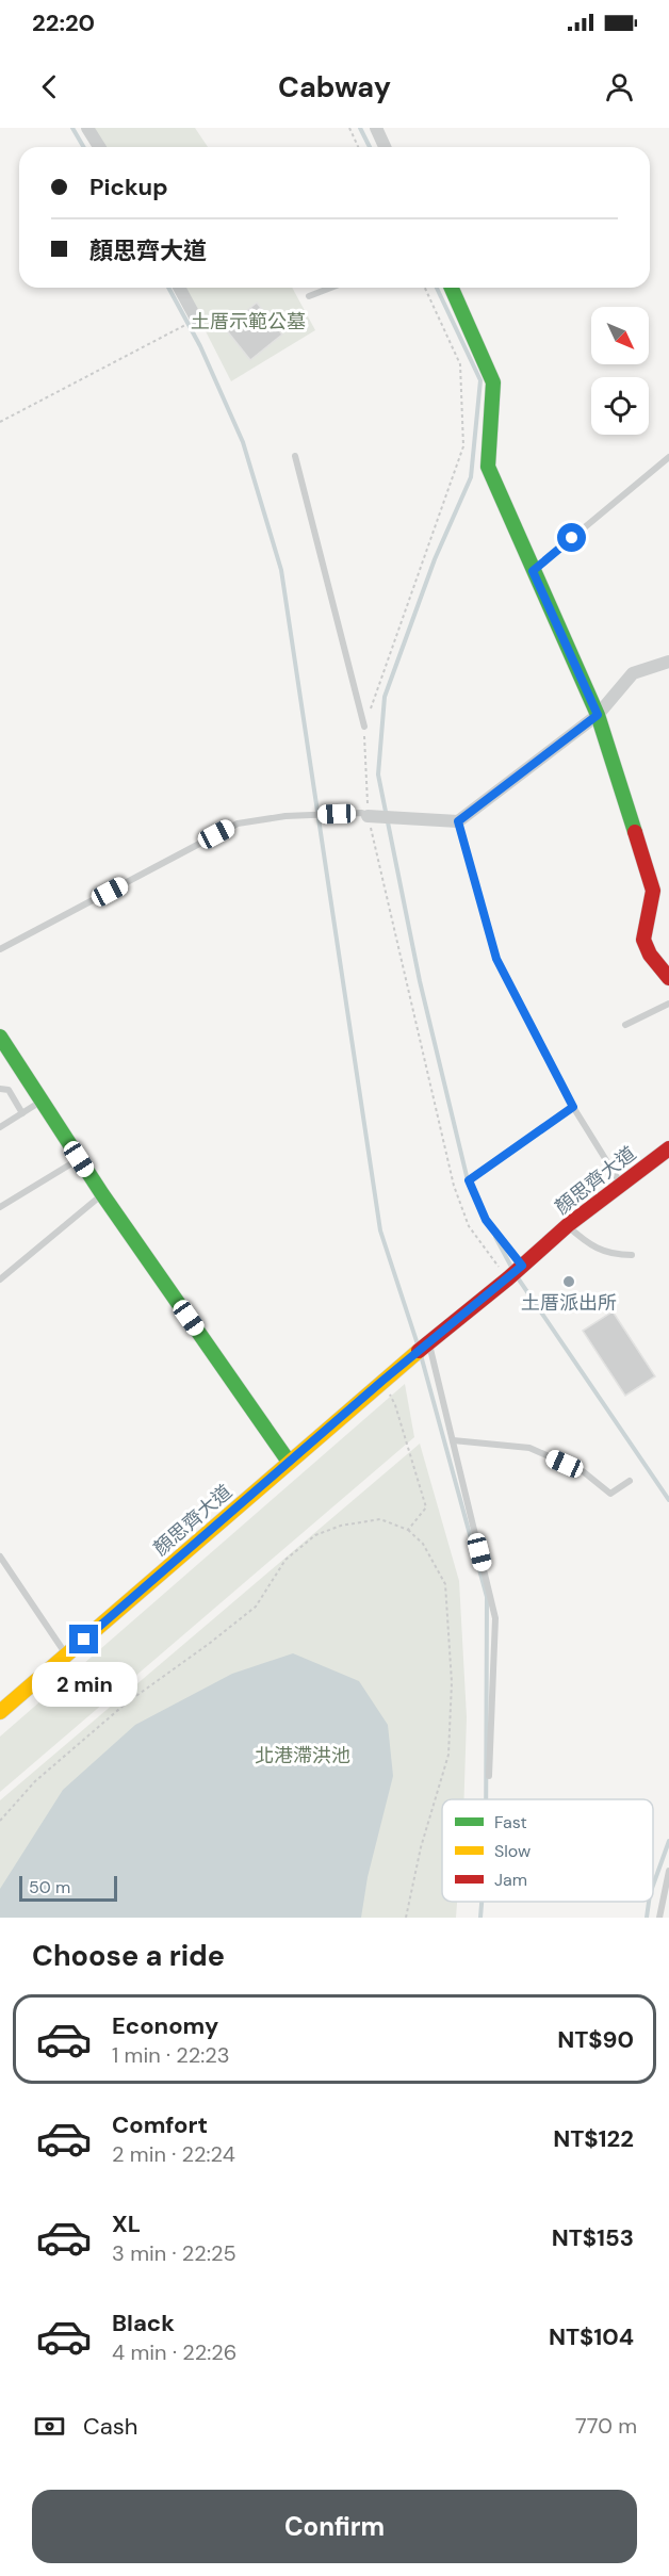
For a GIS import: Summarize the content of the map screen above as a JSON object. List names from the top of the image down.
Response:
{
  "streets": {
    "street": ["顏思齊大道"]
  },
  "parks": ["土厝示範公墓", "北港滯洪池"],
  "places": ["土厝派出所"],
  "legend": ["Fast", "Slow", "Jam"],
  "scale_bar": "50 m",
  "north": "bottom right",
  "page": {
    "status": "22:20",
    "header": "Cabway",
    "banner": ["Pickup", "顏思齊大道"],
    "bubble": "2 min",
    "scale": "50 m",
    "heading": "Choose a ride",
    "list": [
      {
        "name": "Economy",
        "note": "1 min · 22:23",
        "value": "NT$90"
      },
      {
        "name": "Comfort",
        "note": "2 min · 22:24",
        "value": "NT$122"
      },
      {
        "name": "XL",
        "note": "3 min · 22:25",
        "value": "NT$153"
      },
      {
        "name": "Black",
        "note": "4 min · 22:26",
        "value": "NT$104"
      }
    ],
    "pay": ["Cash", "770 m"],
    "buttons": "Confirm"
  }
}
